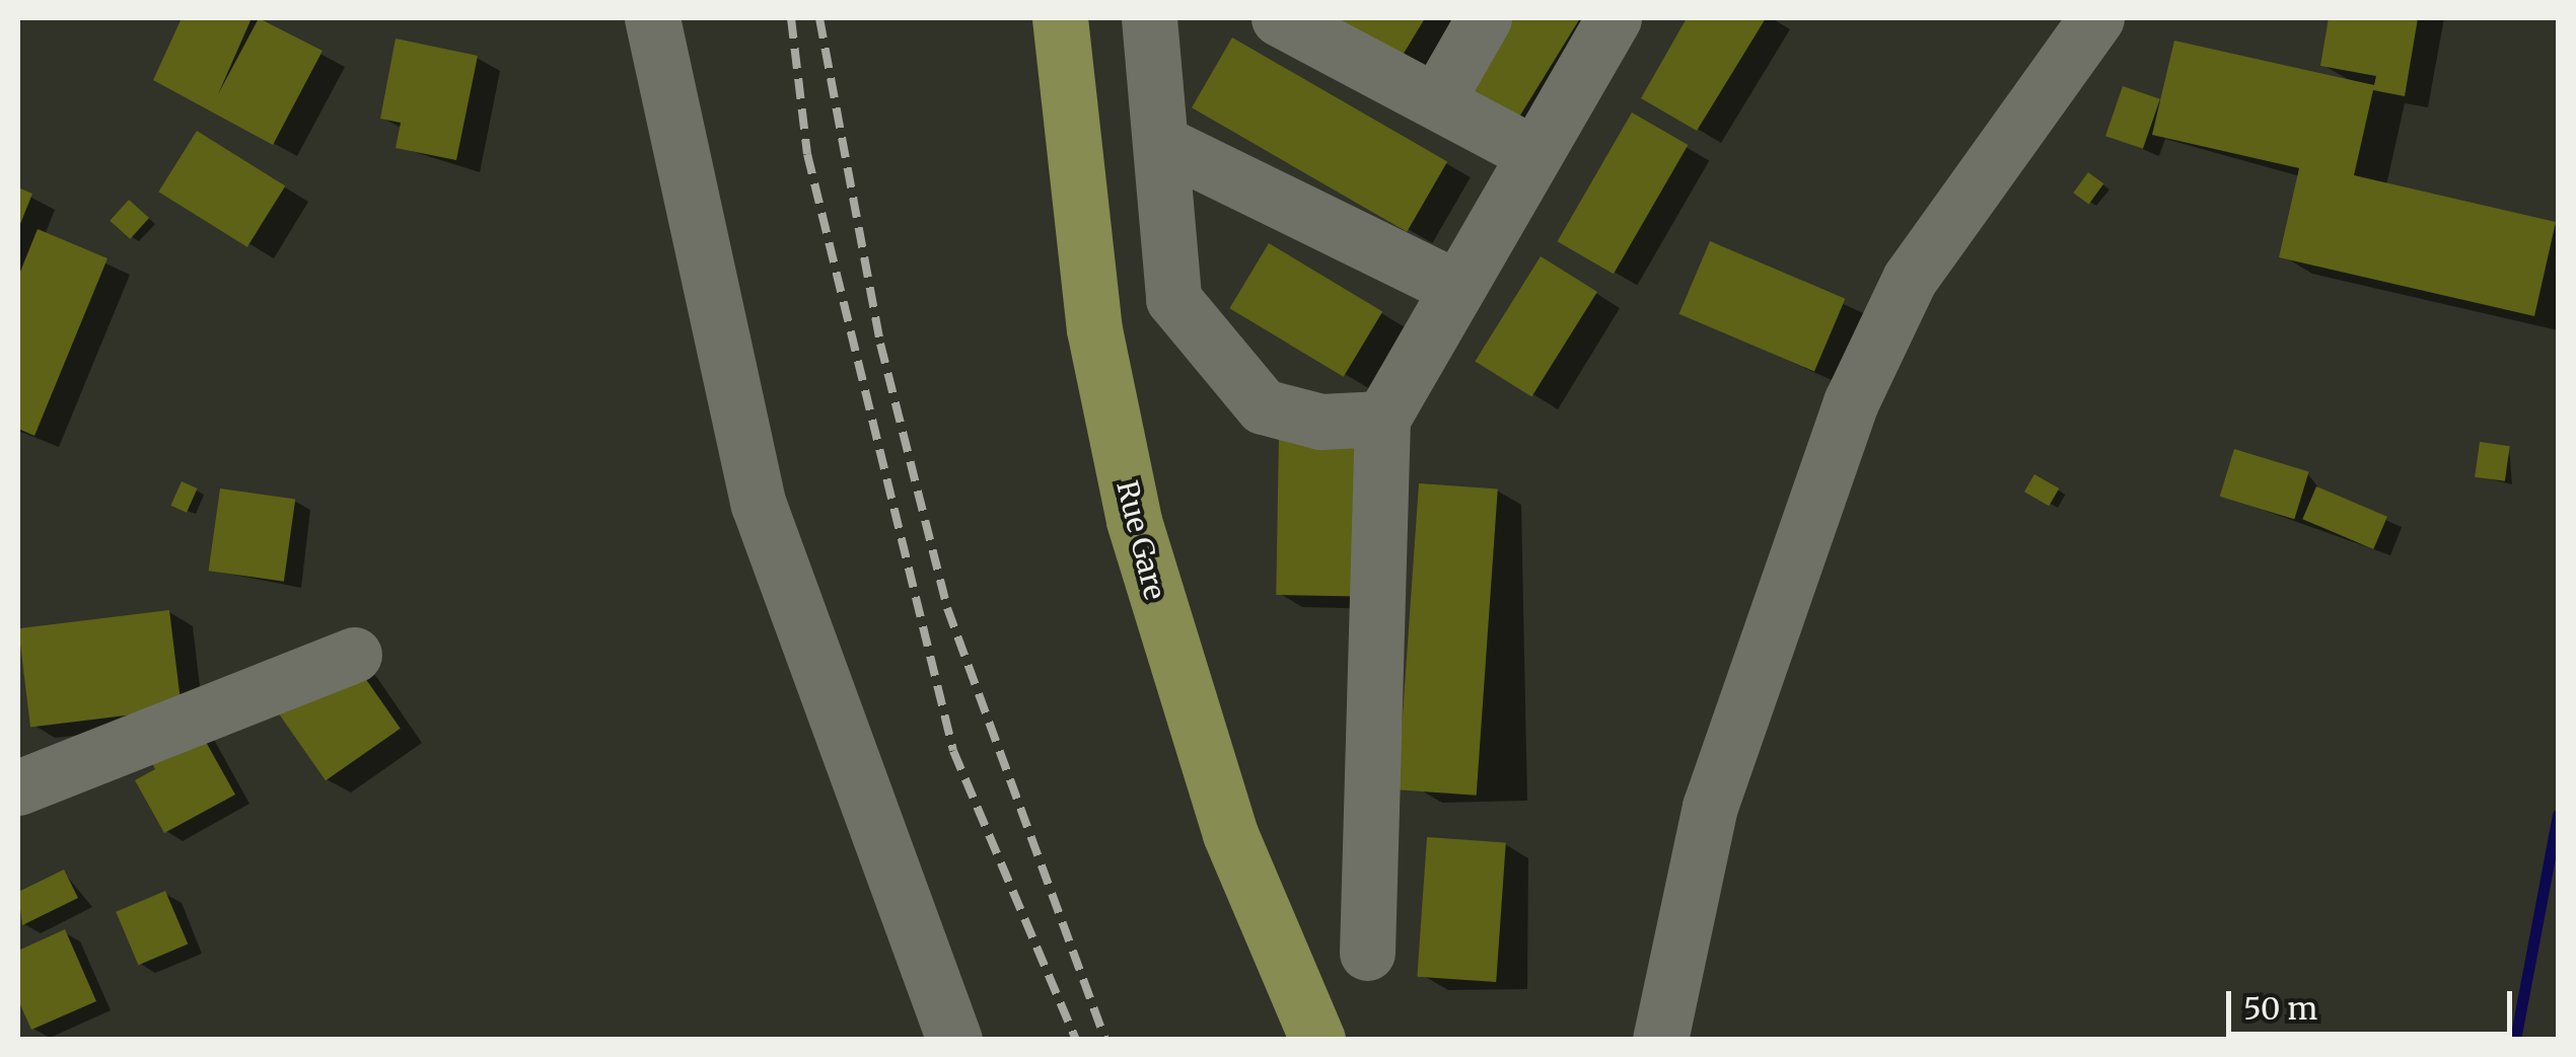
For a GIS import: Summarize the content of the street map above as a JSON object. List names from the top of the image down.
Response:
{
  "streets": {
    "main road": ["Rue Gare"]
  },
  "scale_bar": "50 m"
}
